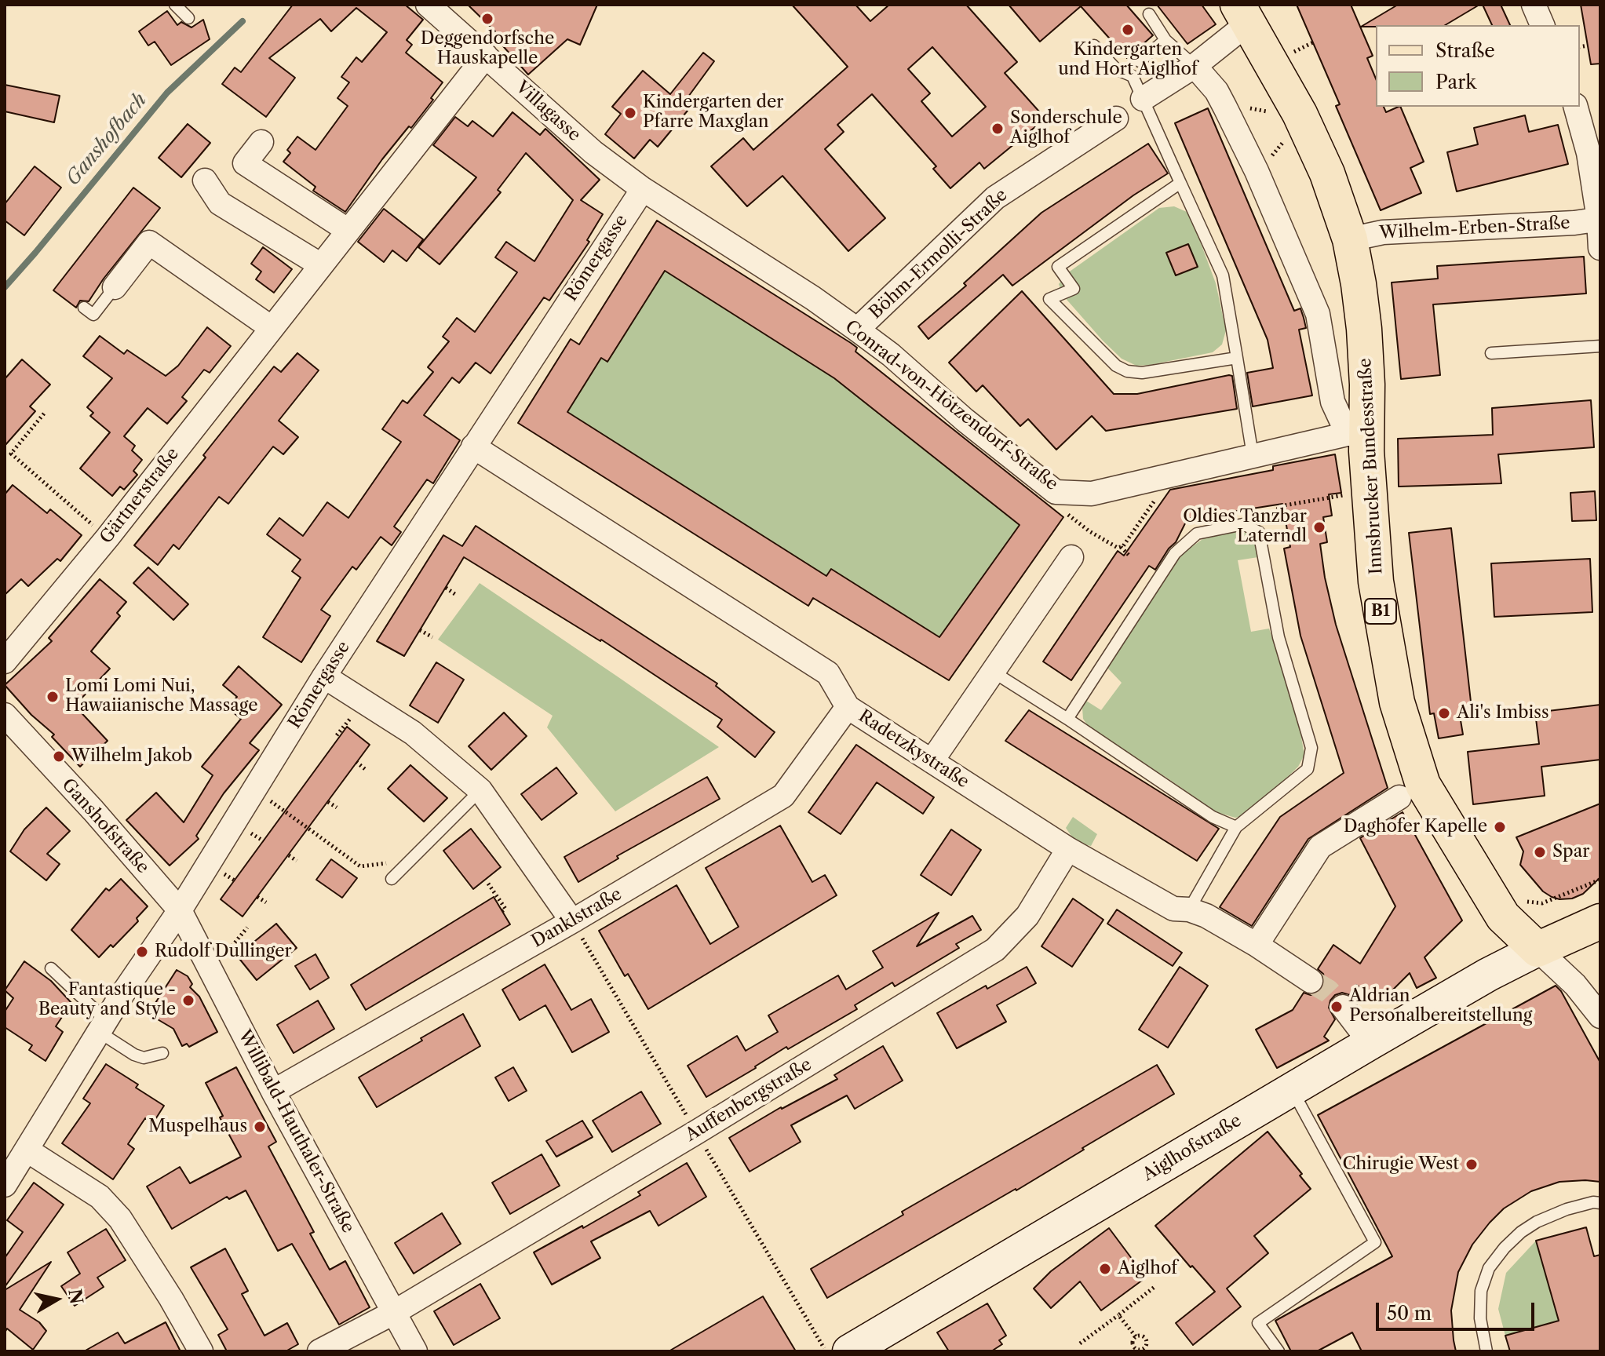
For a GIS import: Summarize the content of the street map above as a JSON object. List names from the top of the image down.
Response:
{
  "streets": {
    "main road": ["Innsbrucker Bundesstraße", "B1"],
    "street": [
      "Villagasse",
      "Wilhelm-Erben-Straße",
      "Böhm-Ermolli-Straße",
      "Römergasse",
      "Conrad-von-Hötzendorf-Straße",
      "Gärtnerstraße",
      "Radetzkystraße",
      "Ganshofstraße",
      "Danklstraße",
      "Auffenbergstraße",
      "Willibald-Hauthaler-Straße",
      "Aiglhofstraße"
    ]
  },
  "crossings": [
    ["Villagasse", "Römergasse"],
    ["Villagasse", "Conrad-von-Hötzendorf-Straße"],
    ["Villagasse", "Gärtnerstraße"],
    ["Wilhelm-Erben-Straße", "Innsbrucker Bundesstraße"],
    ["Böhm-Ermolli-Straße", "Conrad-von-Hötzendorf-Straße"],
    ["Römergasse", "Conrad-von-Hötzendorf-Straße"],
    ["Römergasse", "Radetzkystraße"],
    ["Römergasse", "Ganshofstraße"],
    ["Römergasse", "Willibald-Hauthaler-Straße"],
    ["Conrad-von-Hötzendorf-Straße", "Innsbrucker Bundesstraße"],
    ["Innsbrucker Bundesstraße", "Aiglhofstraße"],
    ["Radetzkystraße", "Danklstraße"],
    ["Radetzkystraße", "Auffenbergstraße"],
    ["Ganshofstraße", "Willibald-Hauthaler-Straße"],
    ["Danklstraße", "Willibald-Hauthaler-Straße"],
    ["Auffenbergstraße", "Willibald-Hauthaler-Straße"]
  ],
  "water": ["Ganshofbach"],
  "places": [
    "Deggendorfsche Hauskapelle",
    "Kindergarten und Hort Aiglhof",
    "Kindergarten der Pfarre Maxglan",
    "Sonderschule Aiglhof",
    "Oldies Tanzbar Laterndl",
    "Lomi Lomi Nui, Hawaiianische Massage",
    "Ali's Imbiss",
    "Wilhelm Jakob",
    "Daghofer Kapelle",
    "Spar",
    "Rudolf Dullinger",
    "Fantastique - Beauty and Style",
    "Aldrian Personalbereitstellung",
    "Muspelhaus",
    "Chirugie West",
    "Aiglhof"
  ],
  "legend": ["Straße", "Park"],
  "scale_bar": "50 m",
  "north": "right"
}
